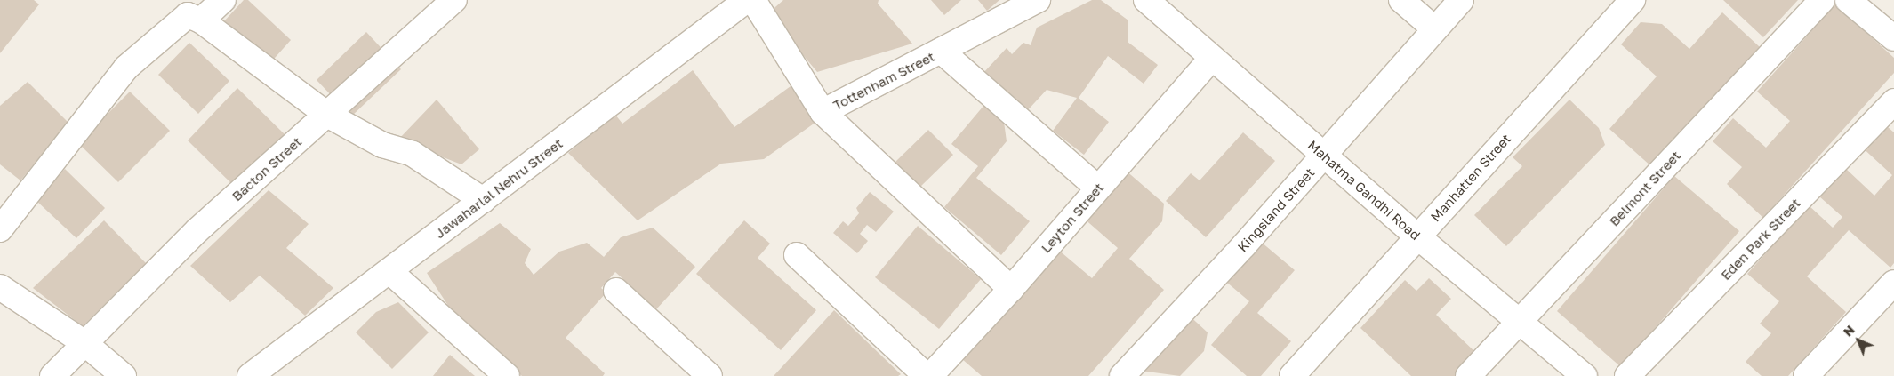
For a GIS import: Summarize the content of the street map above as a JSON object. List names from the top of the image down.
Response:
{
  "streets": {
    "street": [
      "Tottenham Street",
      "Bacton Street",
      "Manhatten Street",
      "Jawaharlal Nehru Street",
      "Belmont Street",
      "Mahatma Gandhi Road",
      "Kingsland Street",
      "Leyton Street",
      "Eden Park Street"
    ]
  },
  "crossings": [
    ["Manhatten Street", "Mahatma Gandhi Road"],
    ["Belmont Street", "Mahatma Gandhi Road"],
    ["Mahatma Gandhi Road", "Kingsland Street"],
    ["Mahatma Gandhi Road", "Leyton Street"]
  ],
  "north": "top left"
}
